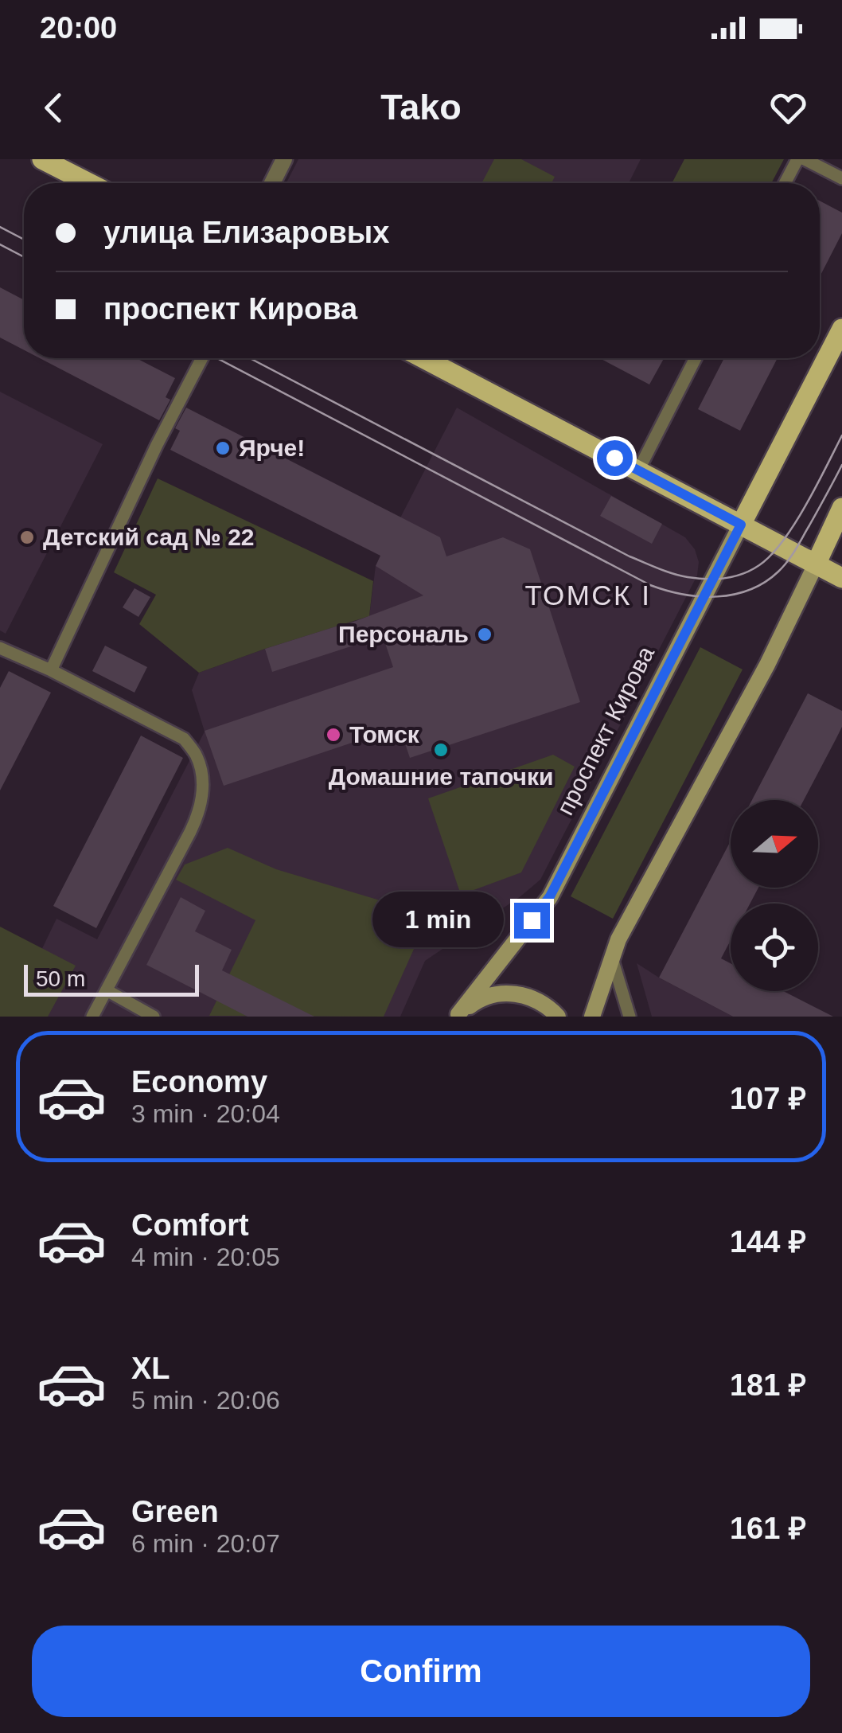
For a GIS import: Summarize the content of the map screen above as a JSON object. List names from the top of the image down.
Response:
{
  "streets": {
    "main road": ["проспект Кирова"]
  },
  "districts": ["ТОМСК I"],
  "places": [
    "Ярче!",
    "Детский сад № 22",
    "Персональ",
    "Томск",
    "Домашние тапочки"
  ],
  "scale_bar": "50 m",
  "north": "right",
  "page": {
    "status": "20:00",
    "header": "Tako",
    "banner": ["улица Елизаровых", "проспект Кирова"],
    "bubble": "1 min",
    "scale": "50 m",
    "list": [
      {
        "name": "Economy",
        "note": "3 min · 20:04",
        "value": "107 ₽"
      },
      {
        "name": "Comfort",
        "note": "4 min · 20:05",
        "value": "144 ₽"
      },
      {
        "name": "XL",
        "note": "5 min · 20:06",
        "value": "181 ₽"
      },
      {
        "name": "Green",
        "note": "6 min · 20:07",
        "value": "161 ₽"
      }
    ],
    "buttons": "Confirm"
  }
}
